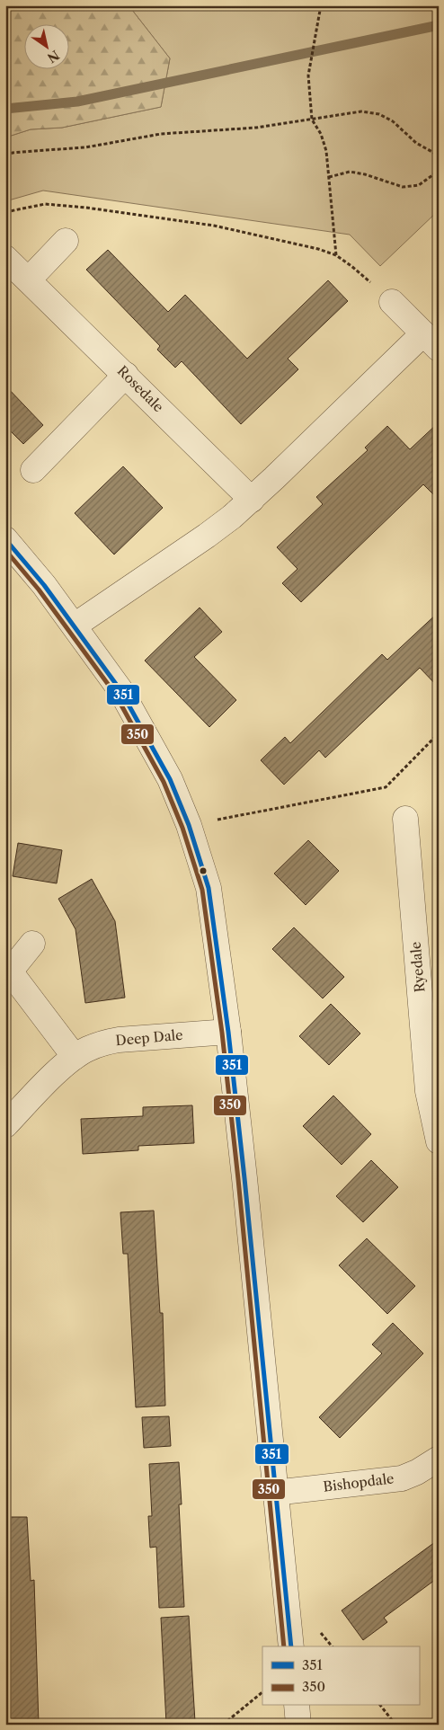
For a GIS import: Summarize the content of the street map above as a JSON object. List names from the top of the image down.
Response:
{
  "streets": {
    "street": [
      "Rosedale",
      "Ryedale",
      "Deep Dale",
      "Bishopdale"
    ]
  },
  "lines": ["transit line 351", "transit line 350"],
  "legend": ["351", "350"],
  "north": "bottom right"
}
